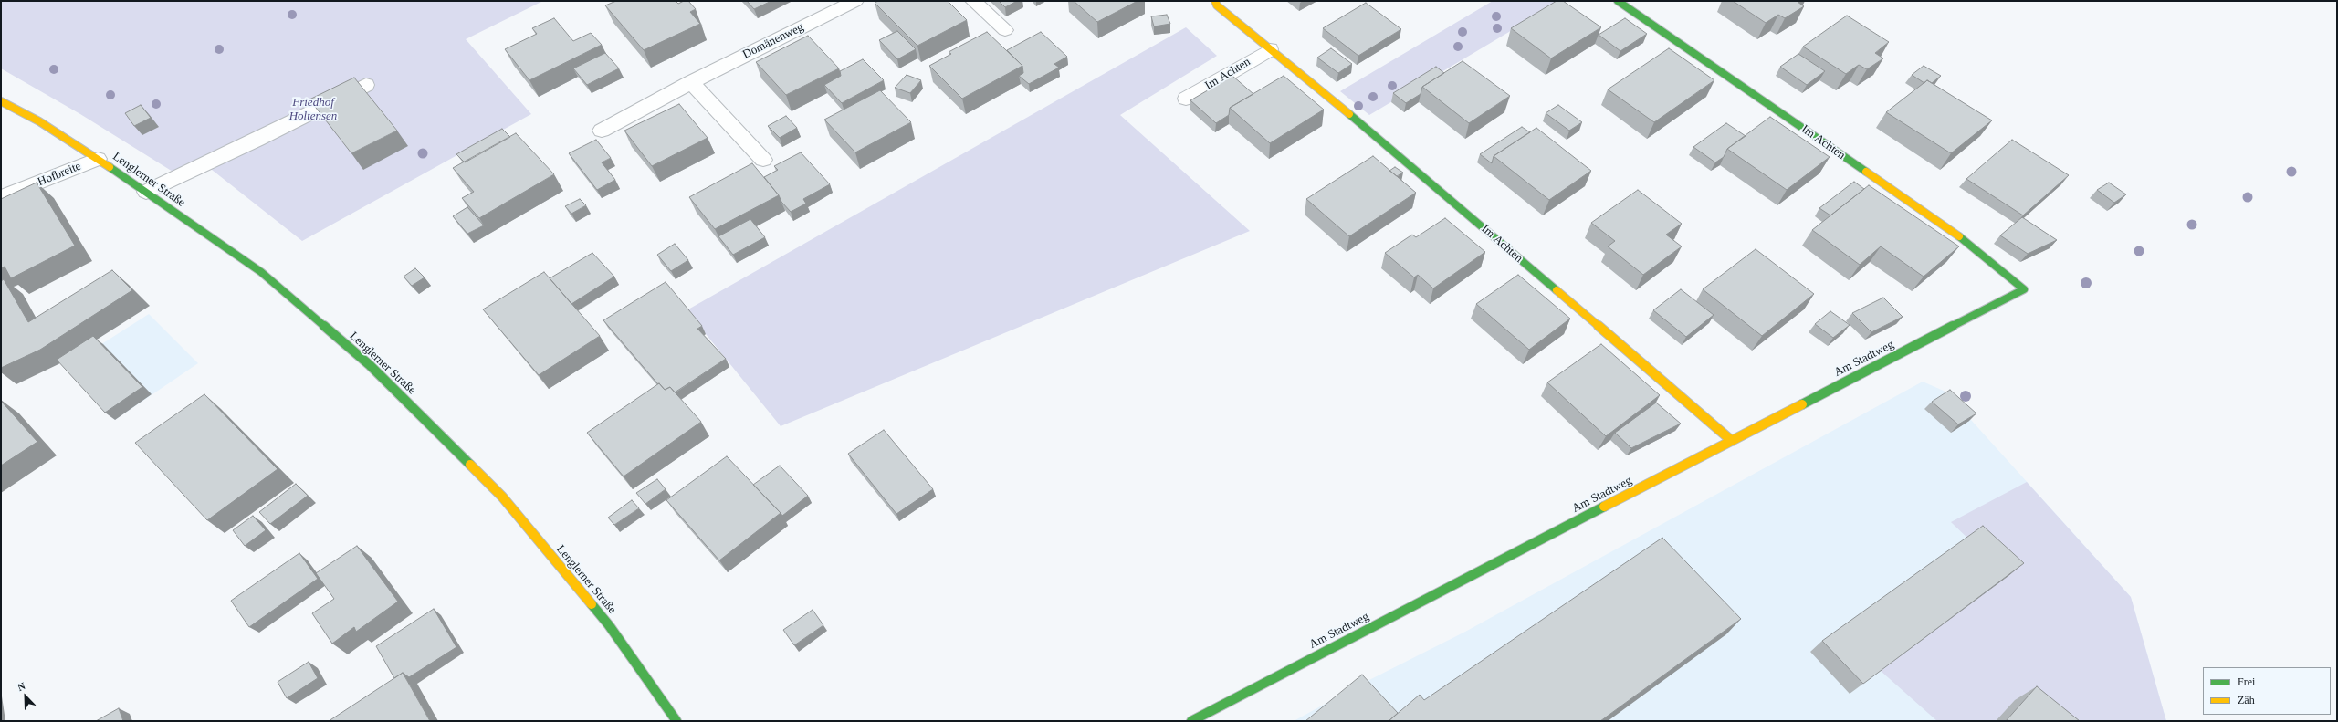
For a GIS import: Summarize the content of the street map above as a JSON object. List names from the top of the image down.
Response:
{
  "streets": {
    "street": [
      "Domänenweg",
      "Im Achten",
      "Hofbreite",
      "Lenglerner Straße",
      "Am Stadtweg"
    ]
  },
  "crossings": [
    ["Im Achten", "Am Stadtweg"],
    ["Hofbreite", "Lenglerner Straße"]
  ],
  "parks": ["Friedhof Holtensen"],
  "legend": ["Frei", "Zäh"],
  "north": "top left"
}
